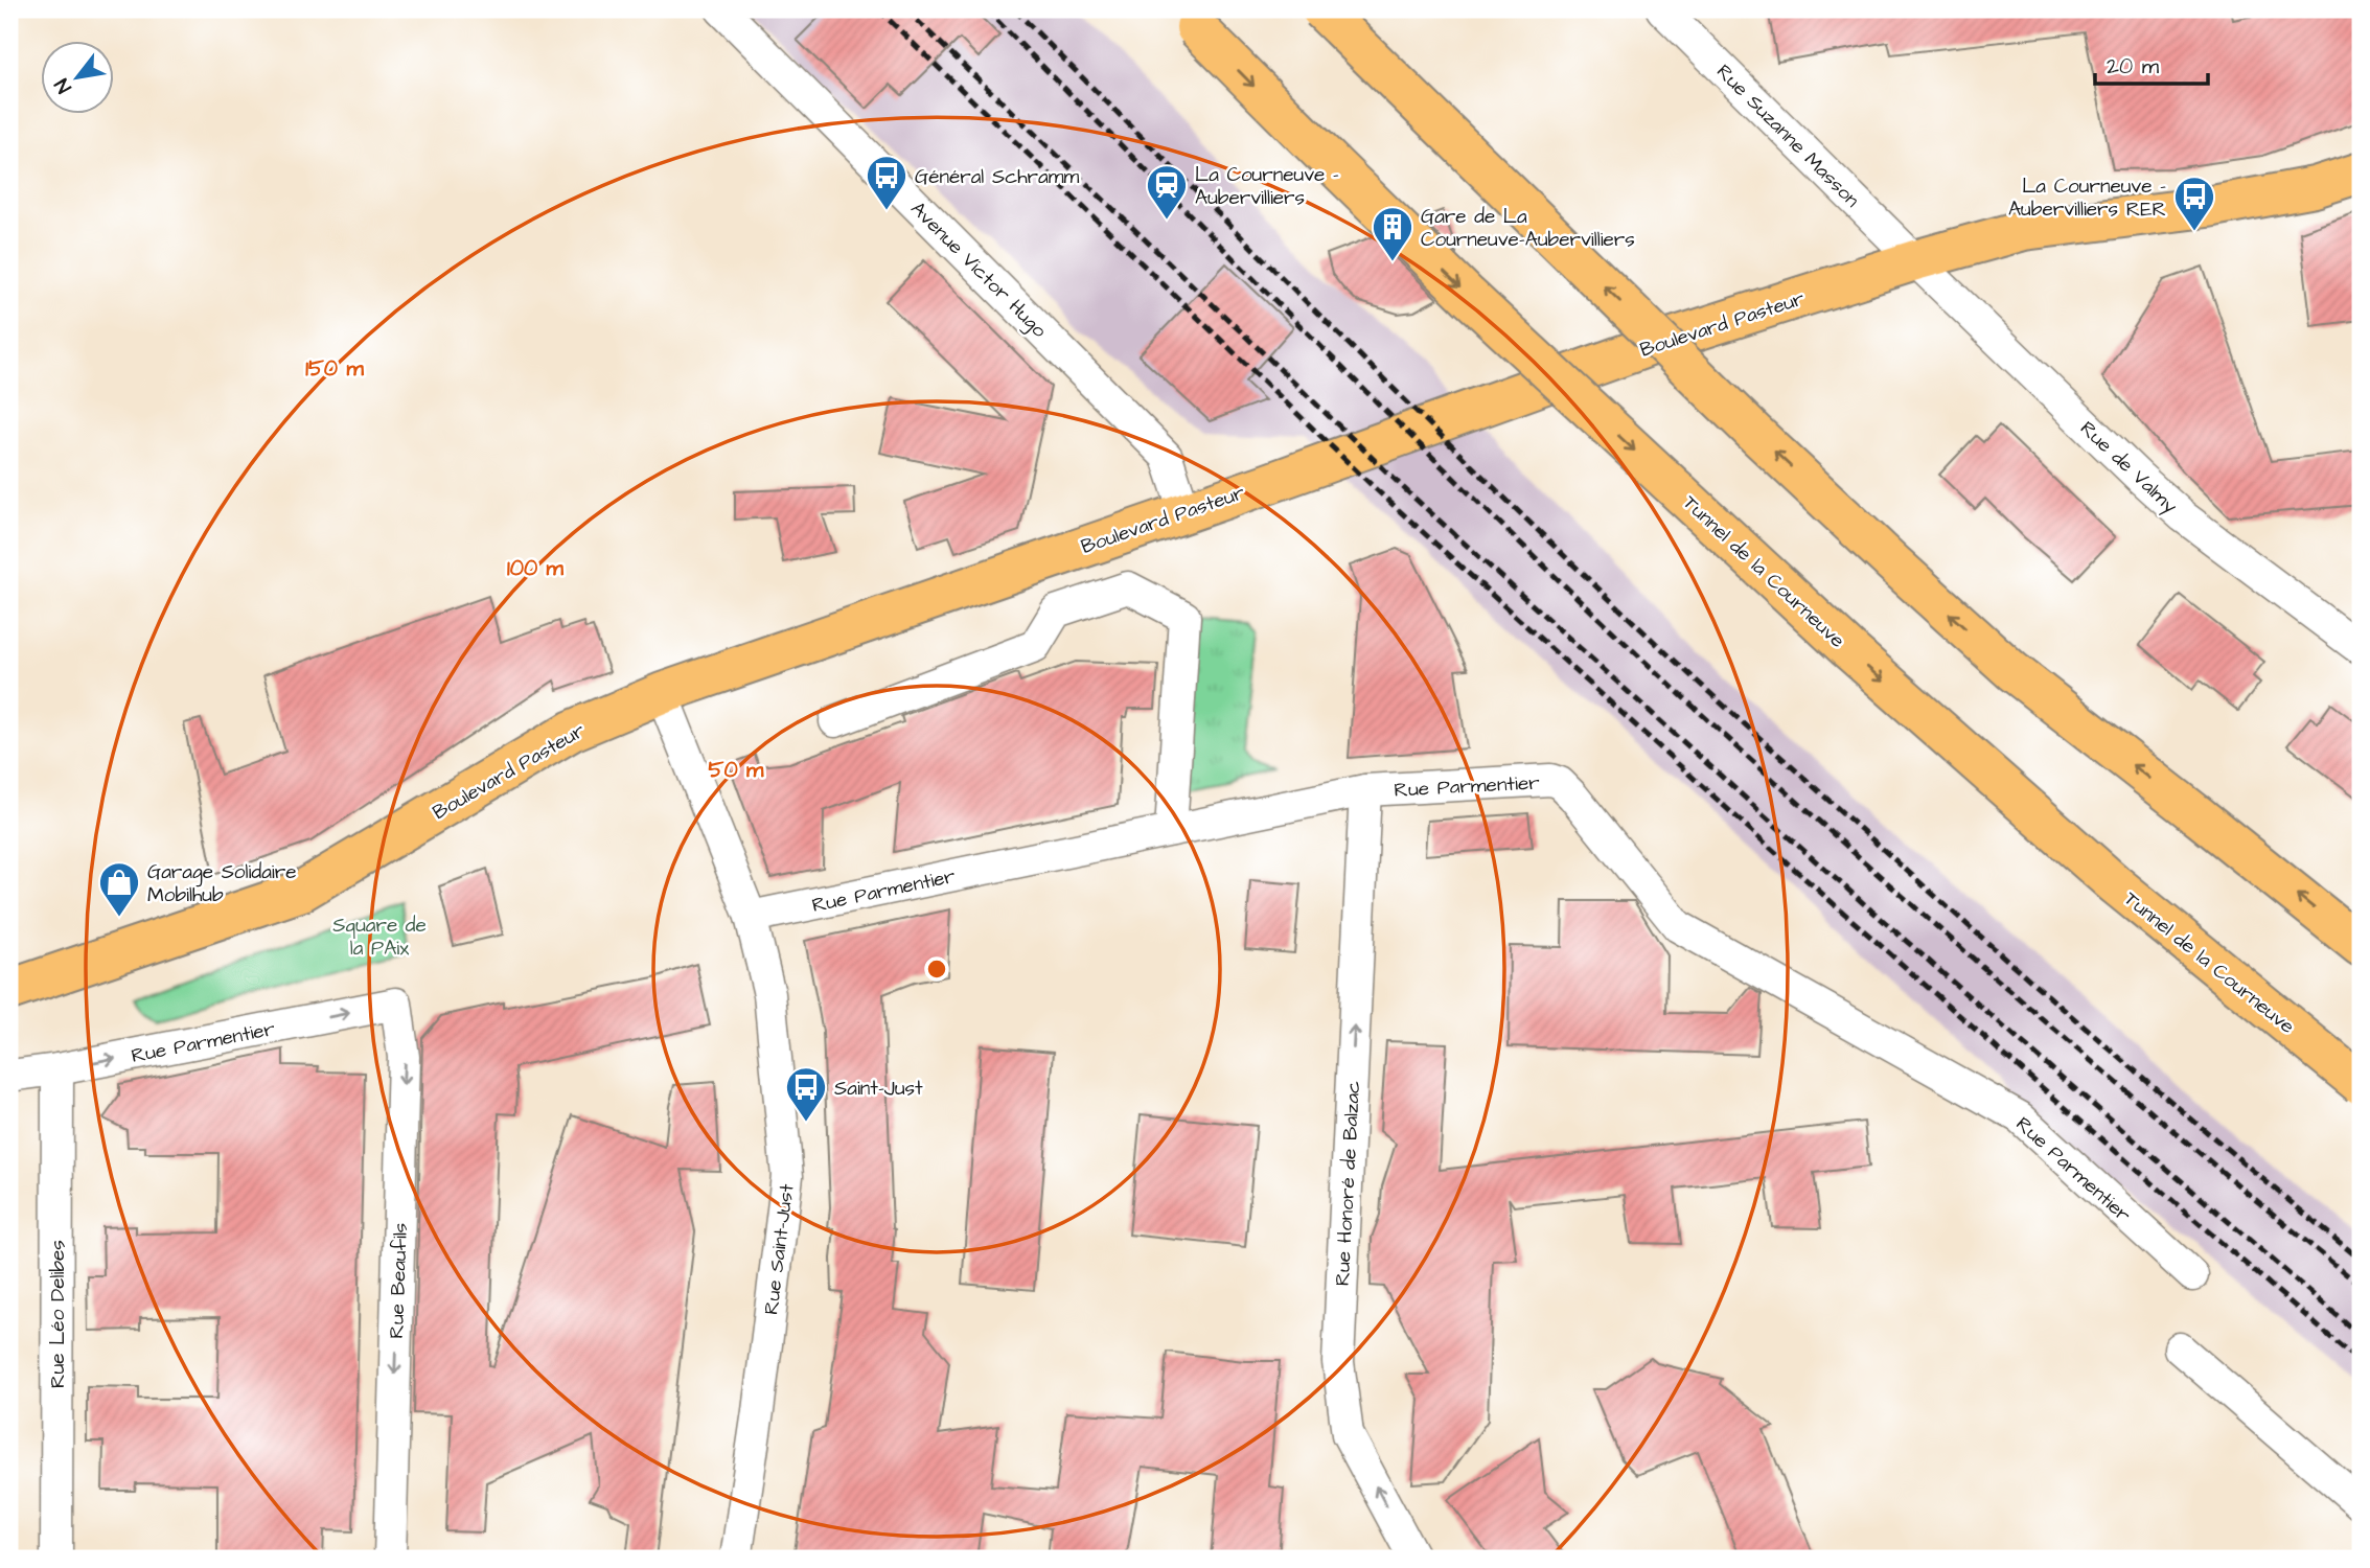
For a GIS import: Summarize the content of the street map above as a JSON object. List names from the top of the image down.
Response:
{
  "streets": {
    "main road": ["Boulevard Pasteur", "Tunnel de la Courneuve"],
    "street": [
      "Rue Suzanne Masson",
      "Avenue Victor Hugo",
      "Rue de Valmy",
      "Rue Parmentier",
      "Rue Honoré de Balzac",
      "Rue Saint-Just",
      "Rue Beaufils",
      "Rue Léo Delibes"
    ]
  },
  "crossings": [
    ["Rue Suzanne Masson", "Boulevard Pasteur"],
    ["Rue Suzanne Masson", "Rue de Valmy"],
    ["Avenue Victor Hugo", "Boulevard Pasteur"],
    ["Boulevard Pasteur", "Rue de Valmy"],
    ["Boulevard Pasteur", "Rue Saint-Just"],
    ["Rue Parmentier", "Rue Honoré de Balzac"],
    ["Rue Parmentier", "Rue Saint-Just"],
    ["Rue Parmentier", "Rue Beaufils"],
    ["Rue Parmentier", "Rue Léo Delibes"]
  ],
  "one_way": ["Rue Honoré de Balzac", "Rue Beaufils"],
  "parks": ["Square de la PAix"],
  "places": {
    "bus stop": ["Général Schramm", "La Courneuve - Aubervilliers RER", "Saint-Just"],
    "station": ["La Courneuve - Aubervilliers"],
    "building": ["Gare de La Courneuve-Aubervilliers"],
    "shop": ["Garage Solidaire Mobilhub"]
  },
  "scale_bar": "20 m",
  "north": "bottom left",
  "rings": ["150 m", "100 m", "50 m"]
}
